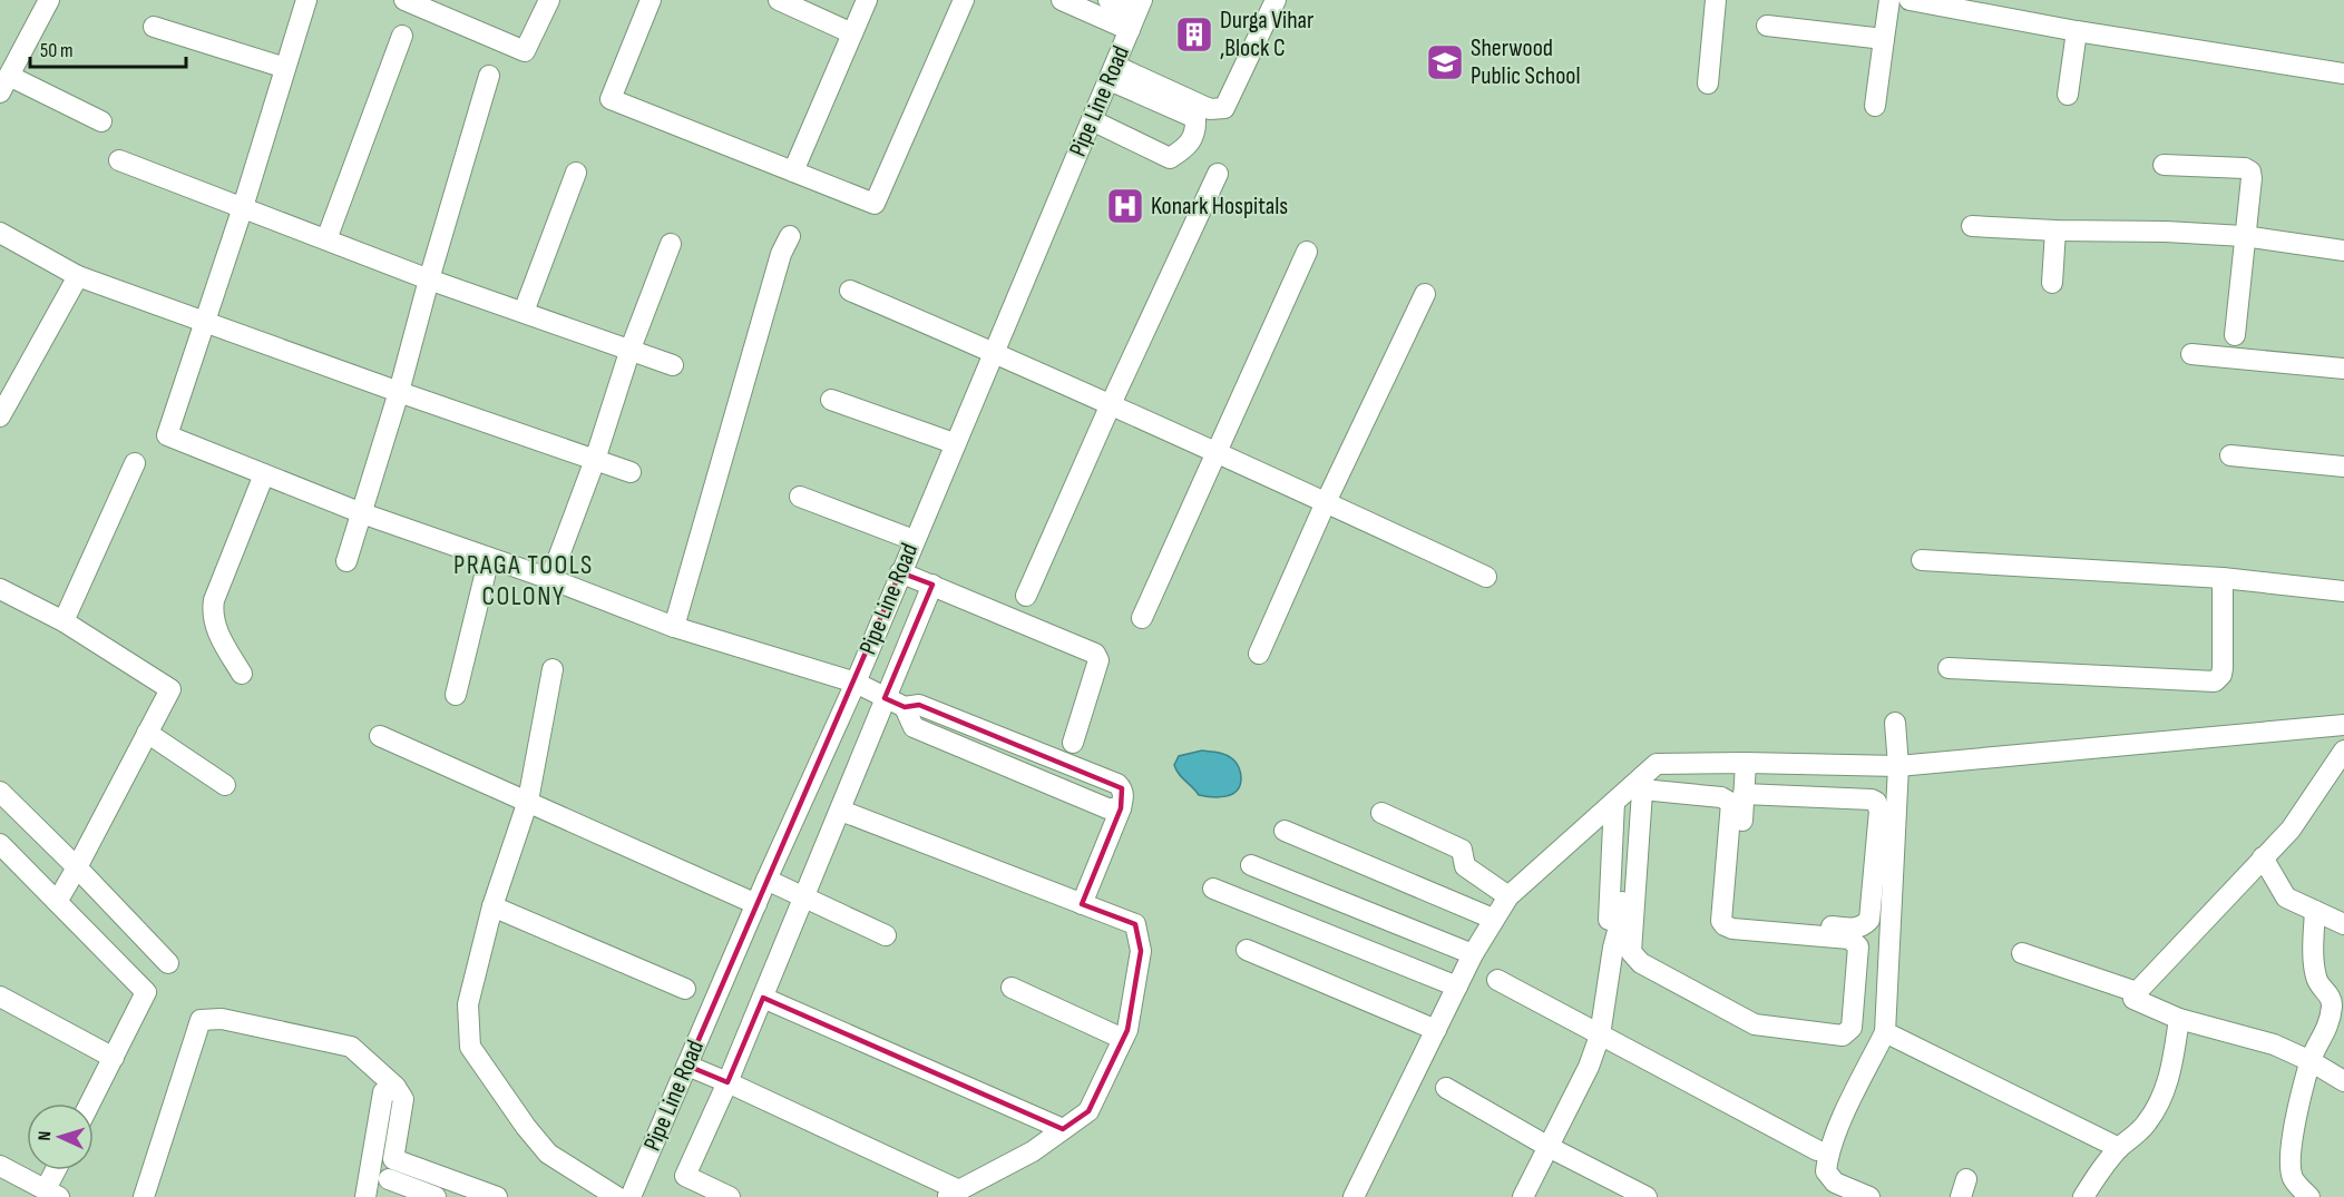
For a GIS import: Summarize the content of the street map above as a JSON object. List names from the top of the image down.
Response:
{
  "streets": {
    "street": ["Pipe Line Road"]
  },
  "districts": ["PRAGA TOOLS COLONY"],
  "places": {
    "building": ["Durga Vihar ,Block C"],
    "school or university": ["Sherwood Public School"],
    "hospital": ["Konark Hospitals"]
  },
  "scale_bar": "50 m",
  "north": "left"
}
